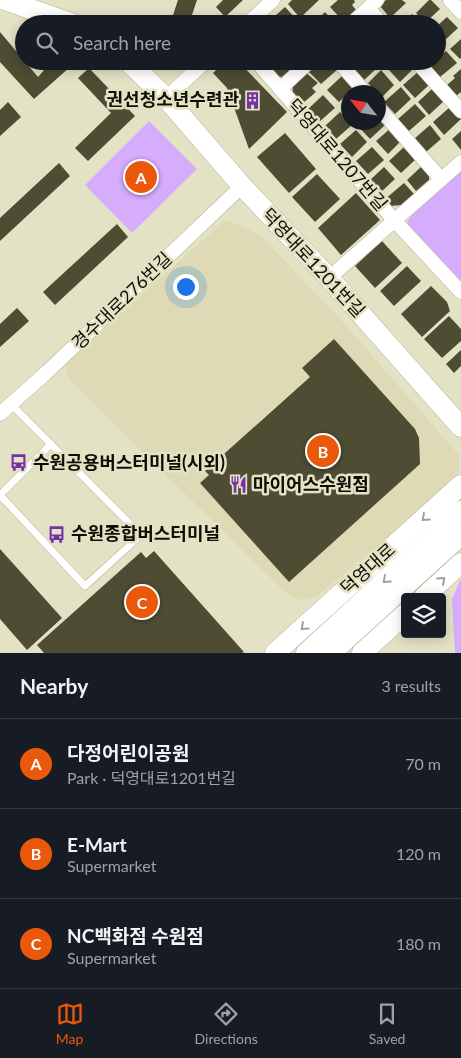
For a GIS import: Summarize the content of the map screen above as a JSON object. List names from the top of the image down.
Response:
{
  "streets": {
    "main road": ["덕영대로1201번길", "덕영대로"],
    "street": ["덕영대로1207번길", "경수대로276번길"]
  },
  "crossings": [
    ["덕영대로1201번길", "경수대로276번길"]
  ],
  "places": {
    "building": ["권선청소년수련관"],
    "bus stop": ["수원공용버스터미널(시외)", "수원종합버스터미널"],
    "restaurant": ["마이어스수원점"]
  },
  "north": "top left",
  "page": {
    "search": "Search here",
    "pins": ["A", "B", "C"],
    "heading": ["Nearby", "3 results"],
    "list": [
      {
        "mark": "A",
        "name": "다정어린이공원",
        "note": "Park · 덕영대로1201번길",
        "value": "70 m"
      },
      {
        "mark": "B",
        "name": "E-Mart",
        "note": "Supermarket",
        "value": "120 m"
      },
      {
        "mark": "C",
        "name": "NC백화점 수원점",
        "note": "Supermarket",
        "value": "180 m"
      }
    ],
    "nav": ["Map", "Directions", "Saved"]
  }
}
